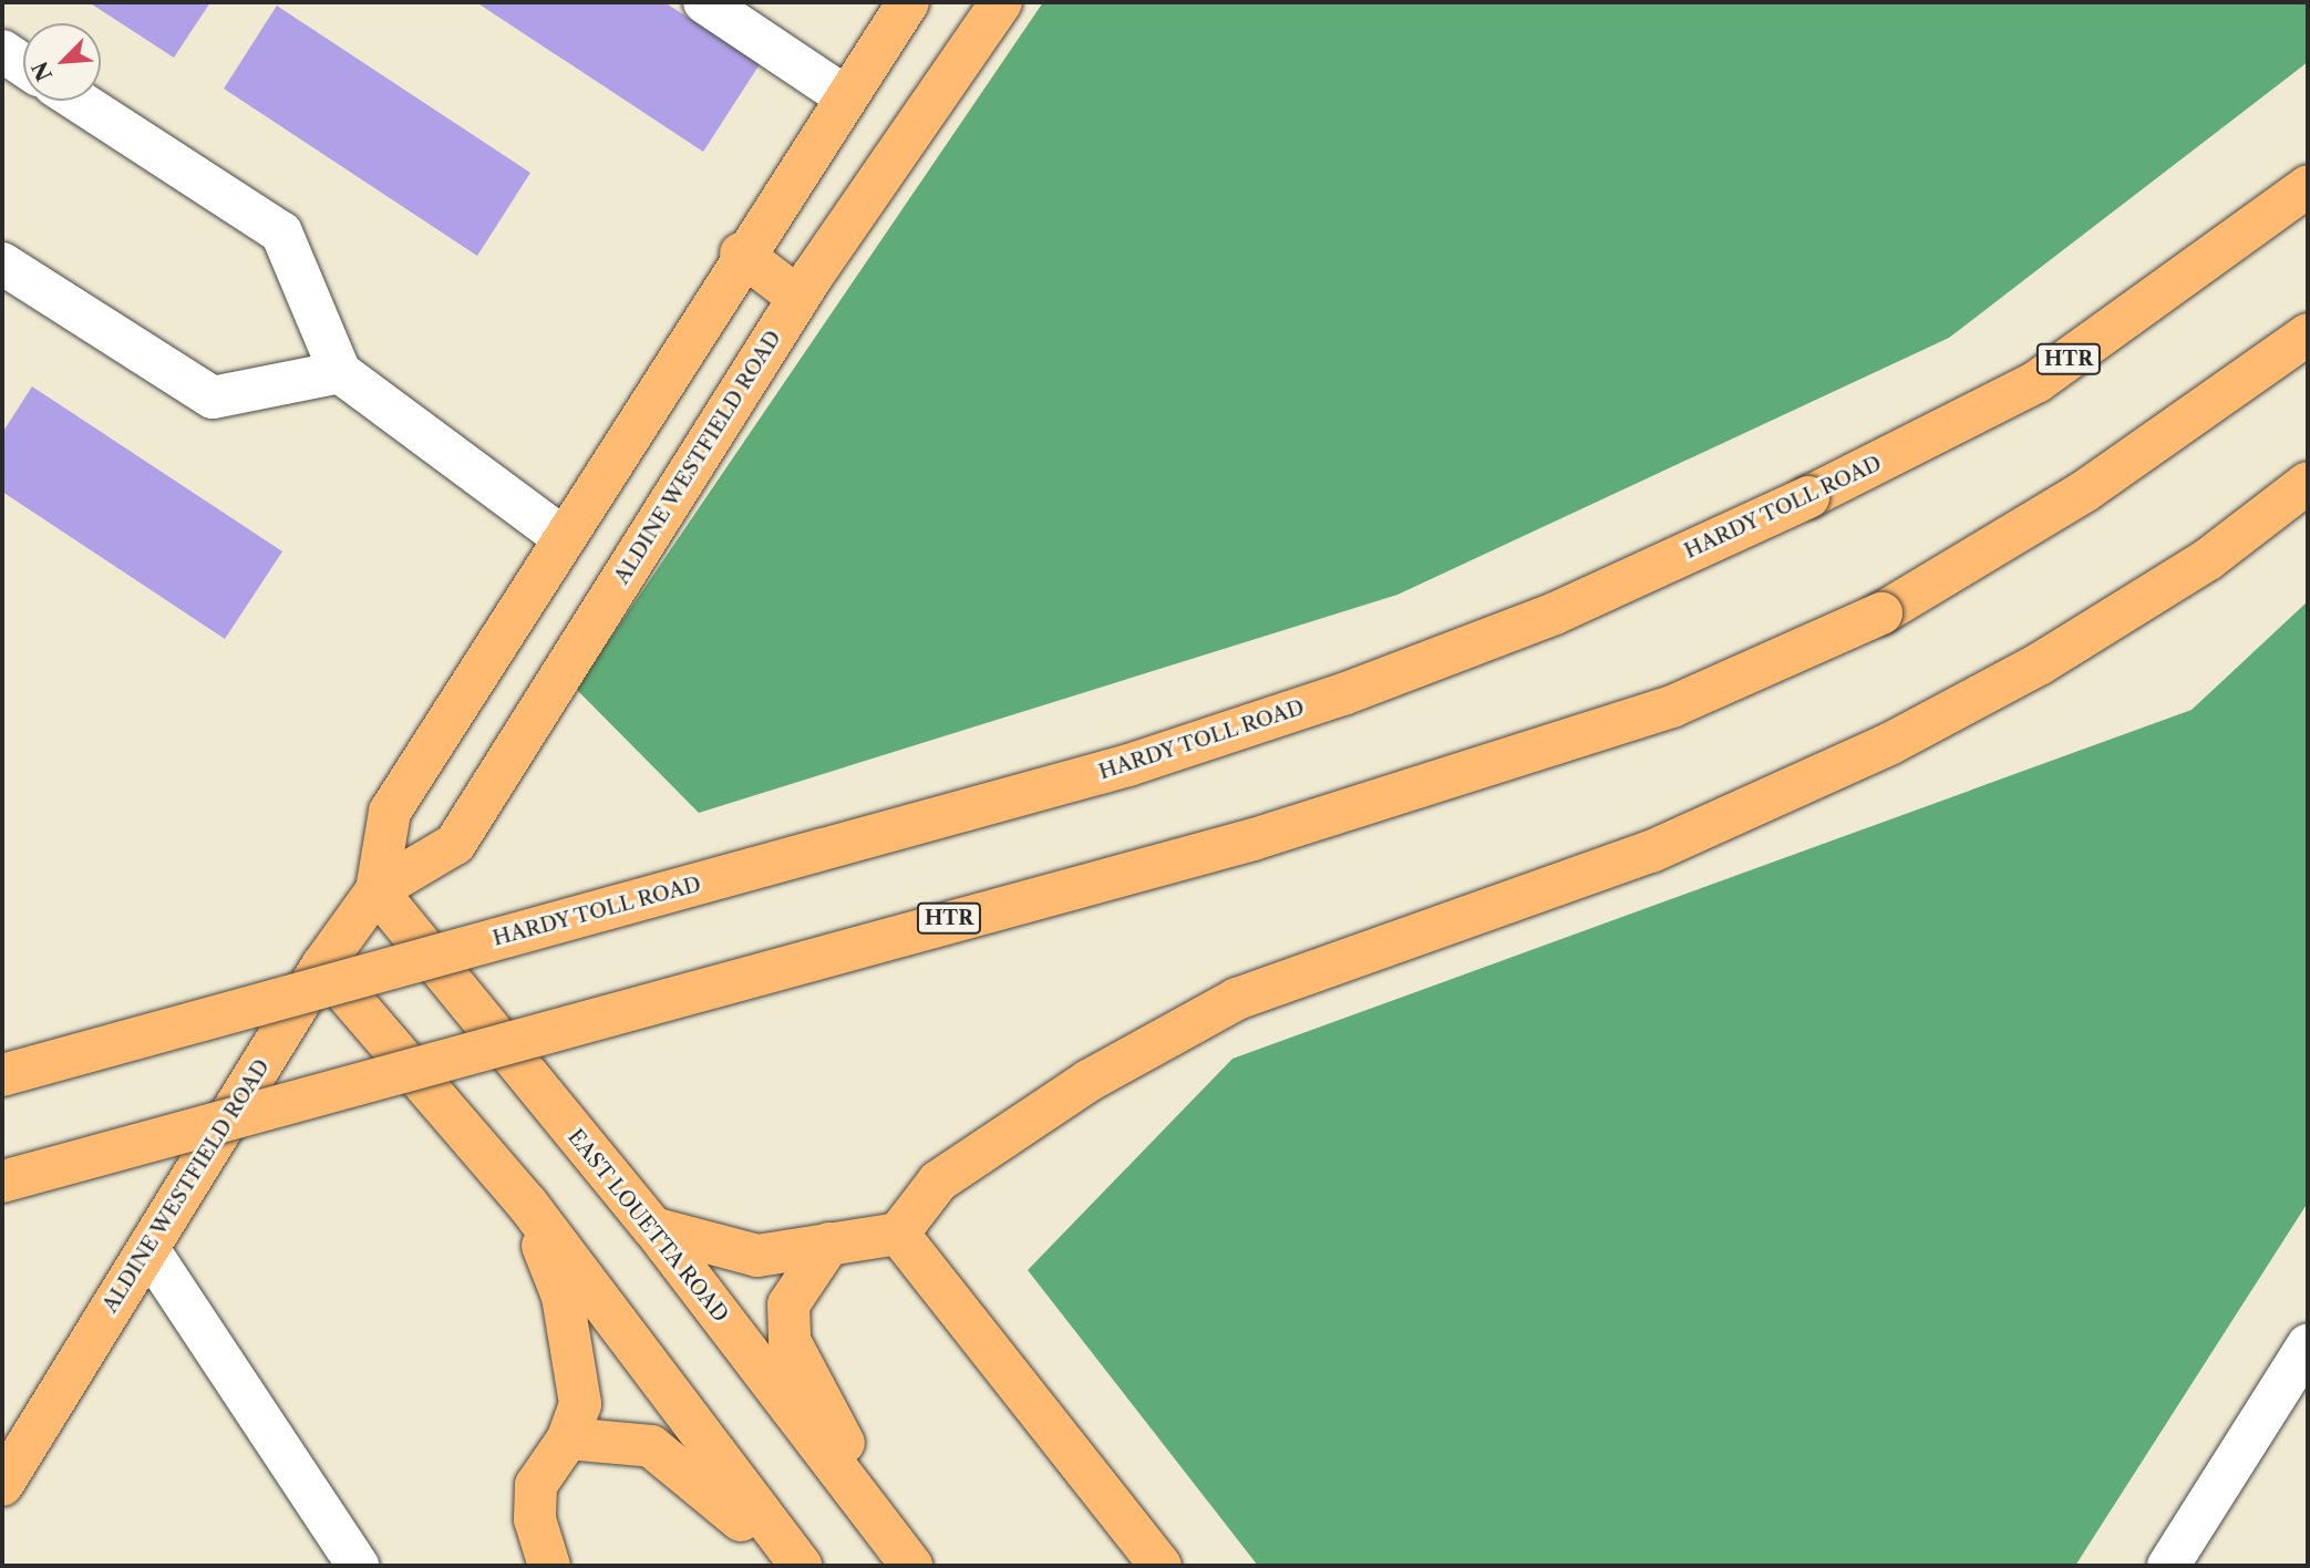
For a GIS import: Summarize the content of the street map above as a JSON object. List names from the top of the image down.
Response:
{
  "streets": {
    "main road": [
      "HTR",
      "ALDINE WESTFIELD ROAD",
      "HARDY TOLL ROAD",
      "EAST LOUETTA ROAD"
    ]
  },
  "crossings": [
    ["ALDINE WESTFIELD ROAD", "EAST LOUETTA ROAD"]
  ],
  "north": "bottom left"
}
